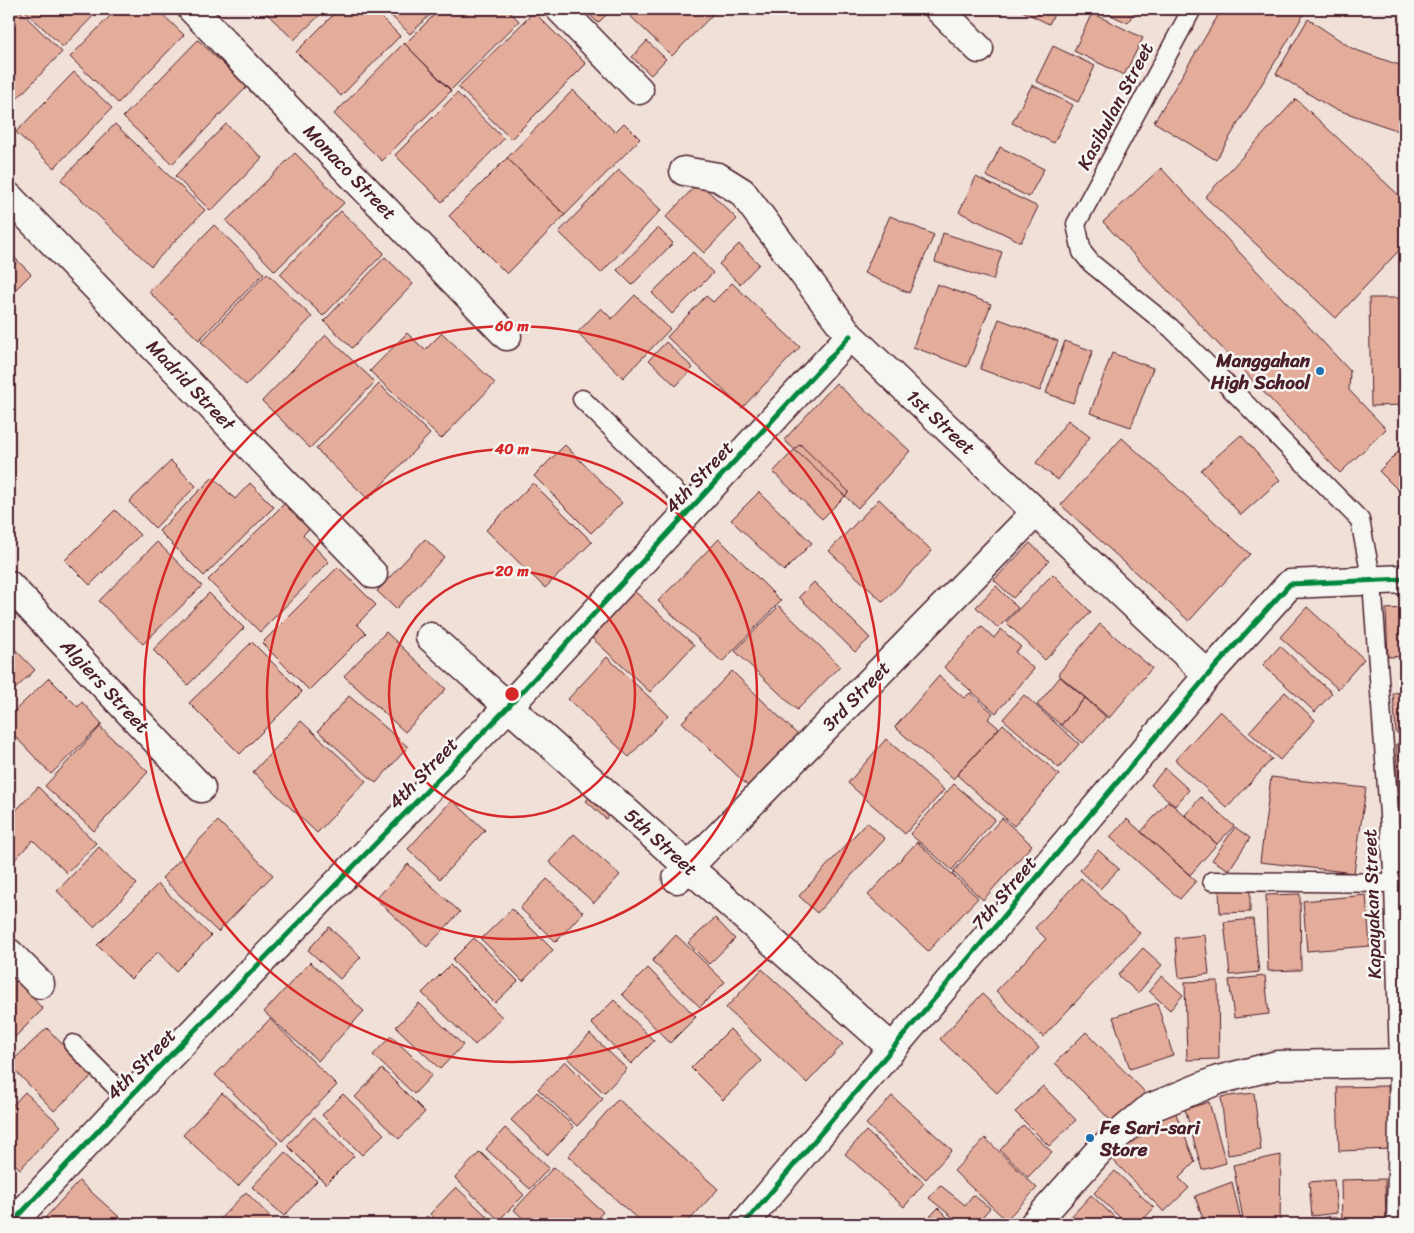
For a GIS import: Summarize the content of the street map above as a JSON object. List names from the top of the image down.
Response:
{
  "streets": {
    "street": [
      "Monaco Street",
      "Madrid Street",
      "1st Street",
      "4th Street",
      "Algiers Street",
      "3rd Street",
      "5th Street",
      "7th Street"
    ],
    "lane": ["Kasibulan Street", "Kapayakan Street"]
  },
  "crossings": [
    ["Kasibulan Street", "Kapayakan Street"],
    ["1st Street", "4th Street"],
    ["1st Street", "3rd Street"],
    ["1st Street", "7th Street"],
    ["4th Street", "5th Street"],
    ["3rd Street", "5th Street"],
    ["5th Street", "7th Street"],
    ["7th Street", "Kapayakan Street"]
  ],
  "places": ["Manggahan High School", "Fe Sari-sari Store"],
  "rings": ["60 m", "40 m", "20 m"]
}
